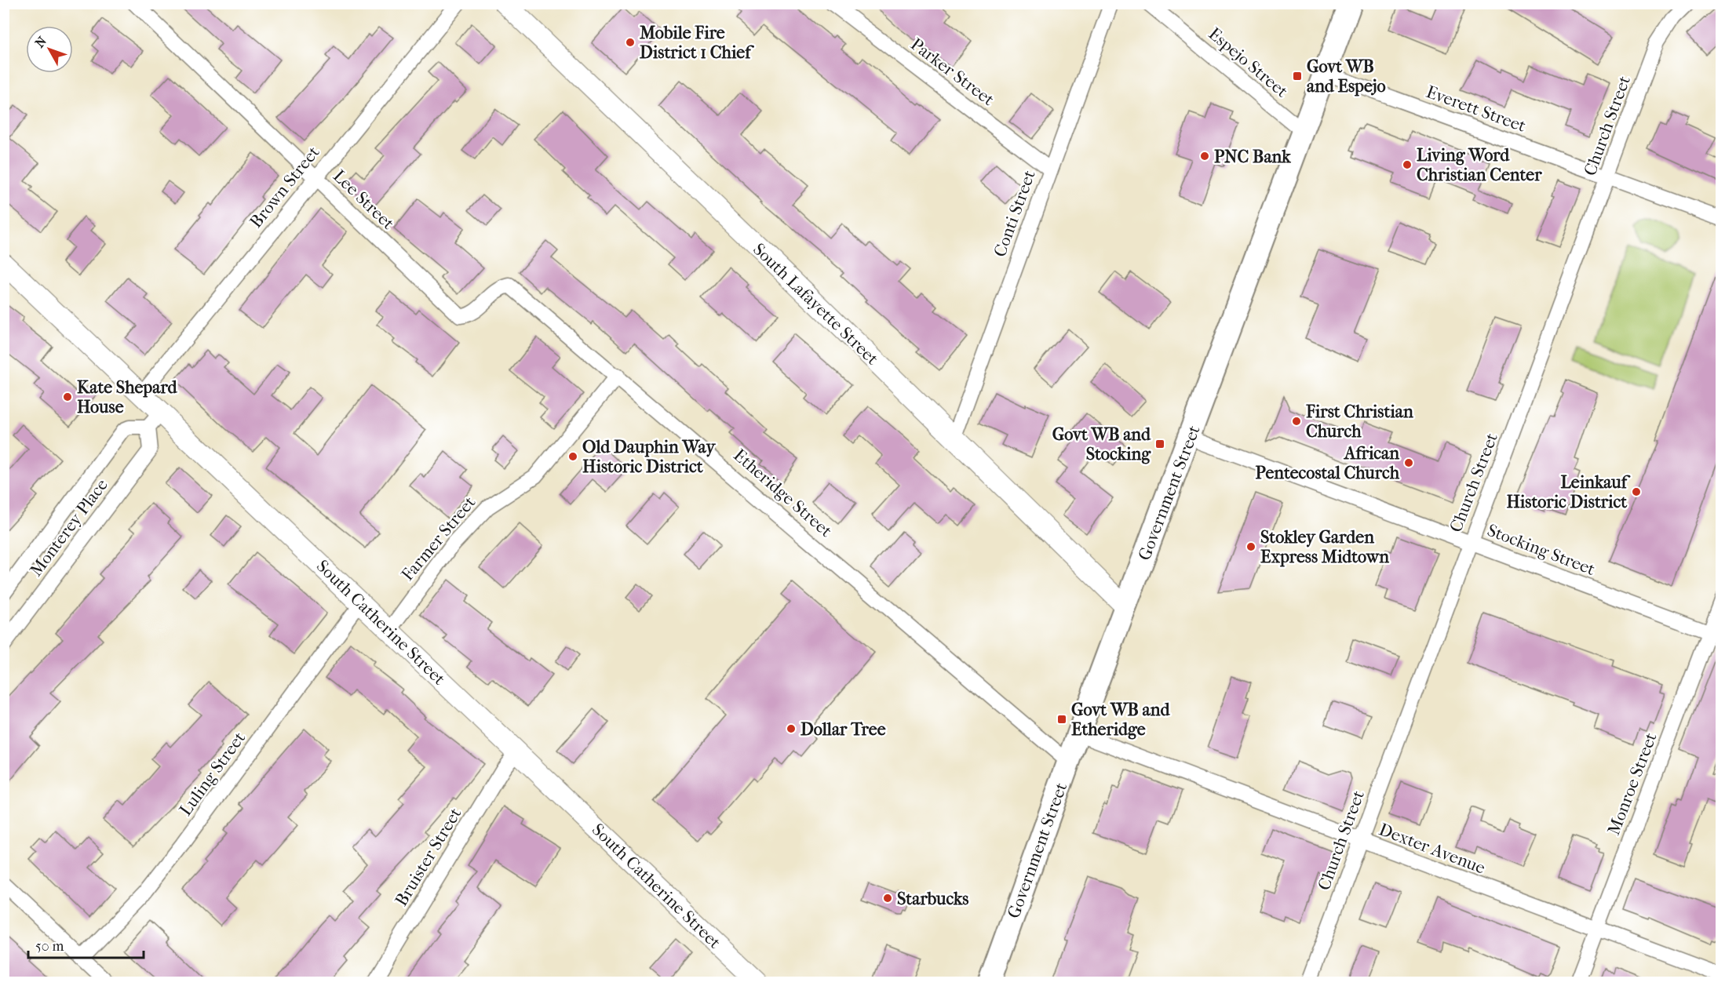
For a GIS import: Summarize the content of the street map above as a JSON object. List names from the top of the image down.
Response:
{
  "streets": {
    "main road": ["Government Street"],
    "street": [
      "Espejo Street",
      "Parker Street",
      "Everett Street",
      "Church Street",
      "Brown Street",
      "Lee Street",
      "Conti Street",
      "South Lafayette Street",
      "Etheridge Street",
      "Monterey Place",
      "Farmer Street",
      "Stocking Street",
      "South Catherine Street",
      "Luling Street",
      "Monroe Street",
      "Dexter Avenue",
      "Bruister Street"
    ]
  },
  "crossings": [
    ["Espejo Street", "Government Street"],
    ["Parker Street", "Conti Street"],
    ["Everett Street", "Church Street"],
    ["Everett Street", "Government Street"],
    ["Church Street", "Stocking Street"],
    ["Church Street", "Dexter Avenue"],
    ["Brown Street", "Lee Street"],
    ["Brown Street", "South Catherine Street"],
    ["Lee Street", "Etheridge Street"],
    ["Conti Street", "South Lafayette Street"],
    ["South Lafayette Street", "Government Street"],
    ["Etheridge Street", "Government Street"],
    ["Etheridge Street", "Farmer Street"],
    ["Government Street", "Stocking Street"],
    ["Government Street", "Dexter Avenue"],
    ["Farmer Street", "South Catherine Street"],
    ["Stocking Street", "Monroe Street"],
    ["South Catherine Street", "Luling Street"],
    ["South Catherine Street", "Bruister Street"],
    ["Monroe Street", "Dexter Avenue"]
  ],
  "places": {
    "other": [
      "Mobile Fire District 1 Chief",
      "PNC Bank",
      "Living Word Christian Center",
      "Kate Shepard House",
      "First Christian Church",
      "Old Dauphin Way Historic District",
      "African Pentecostal Church",
      "Leinkauf Historic District",
      "Stokley Garden Express Midtown",
      "Dollar Tree",
      "Starbucks"
    ],
    "transit": ["Govt WB and Espejo", "Govt WB and Stocking", "Govt WB and Etheridge"]
  },
  "scale_bar": "50 m",
  "north": "top left"
}
